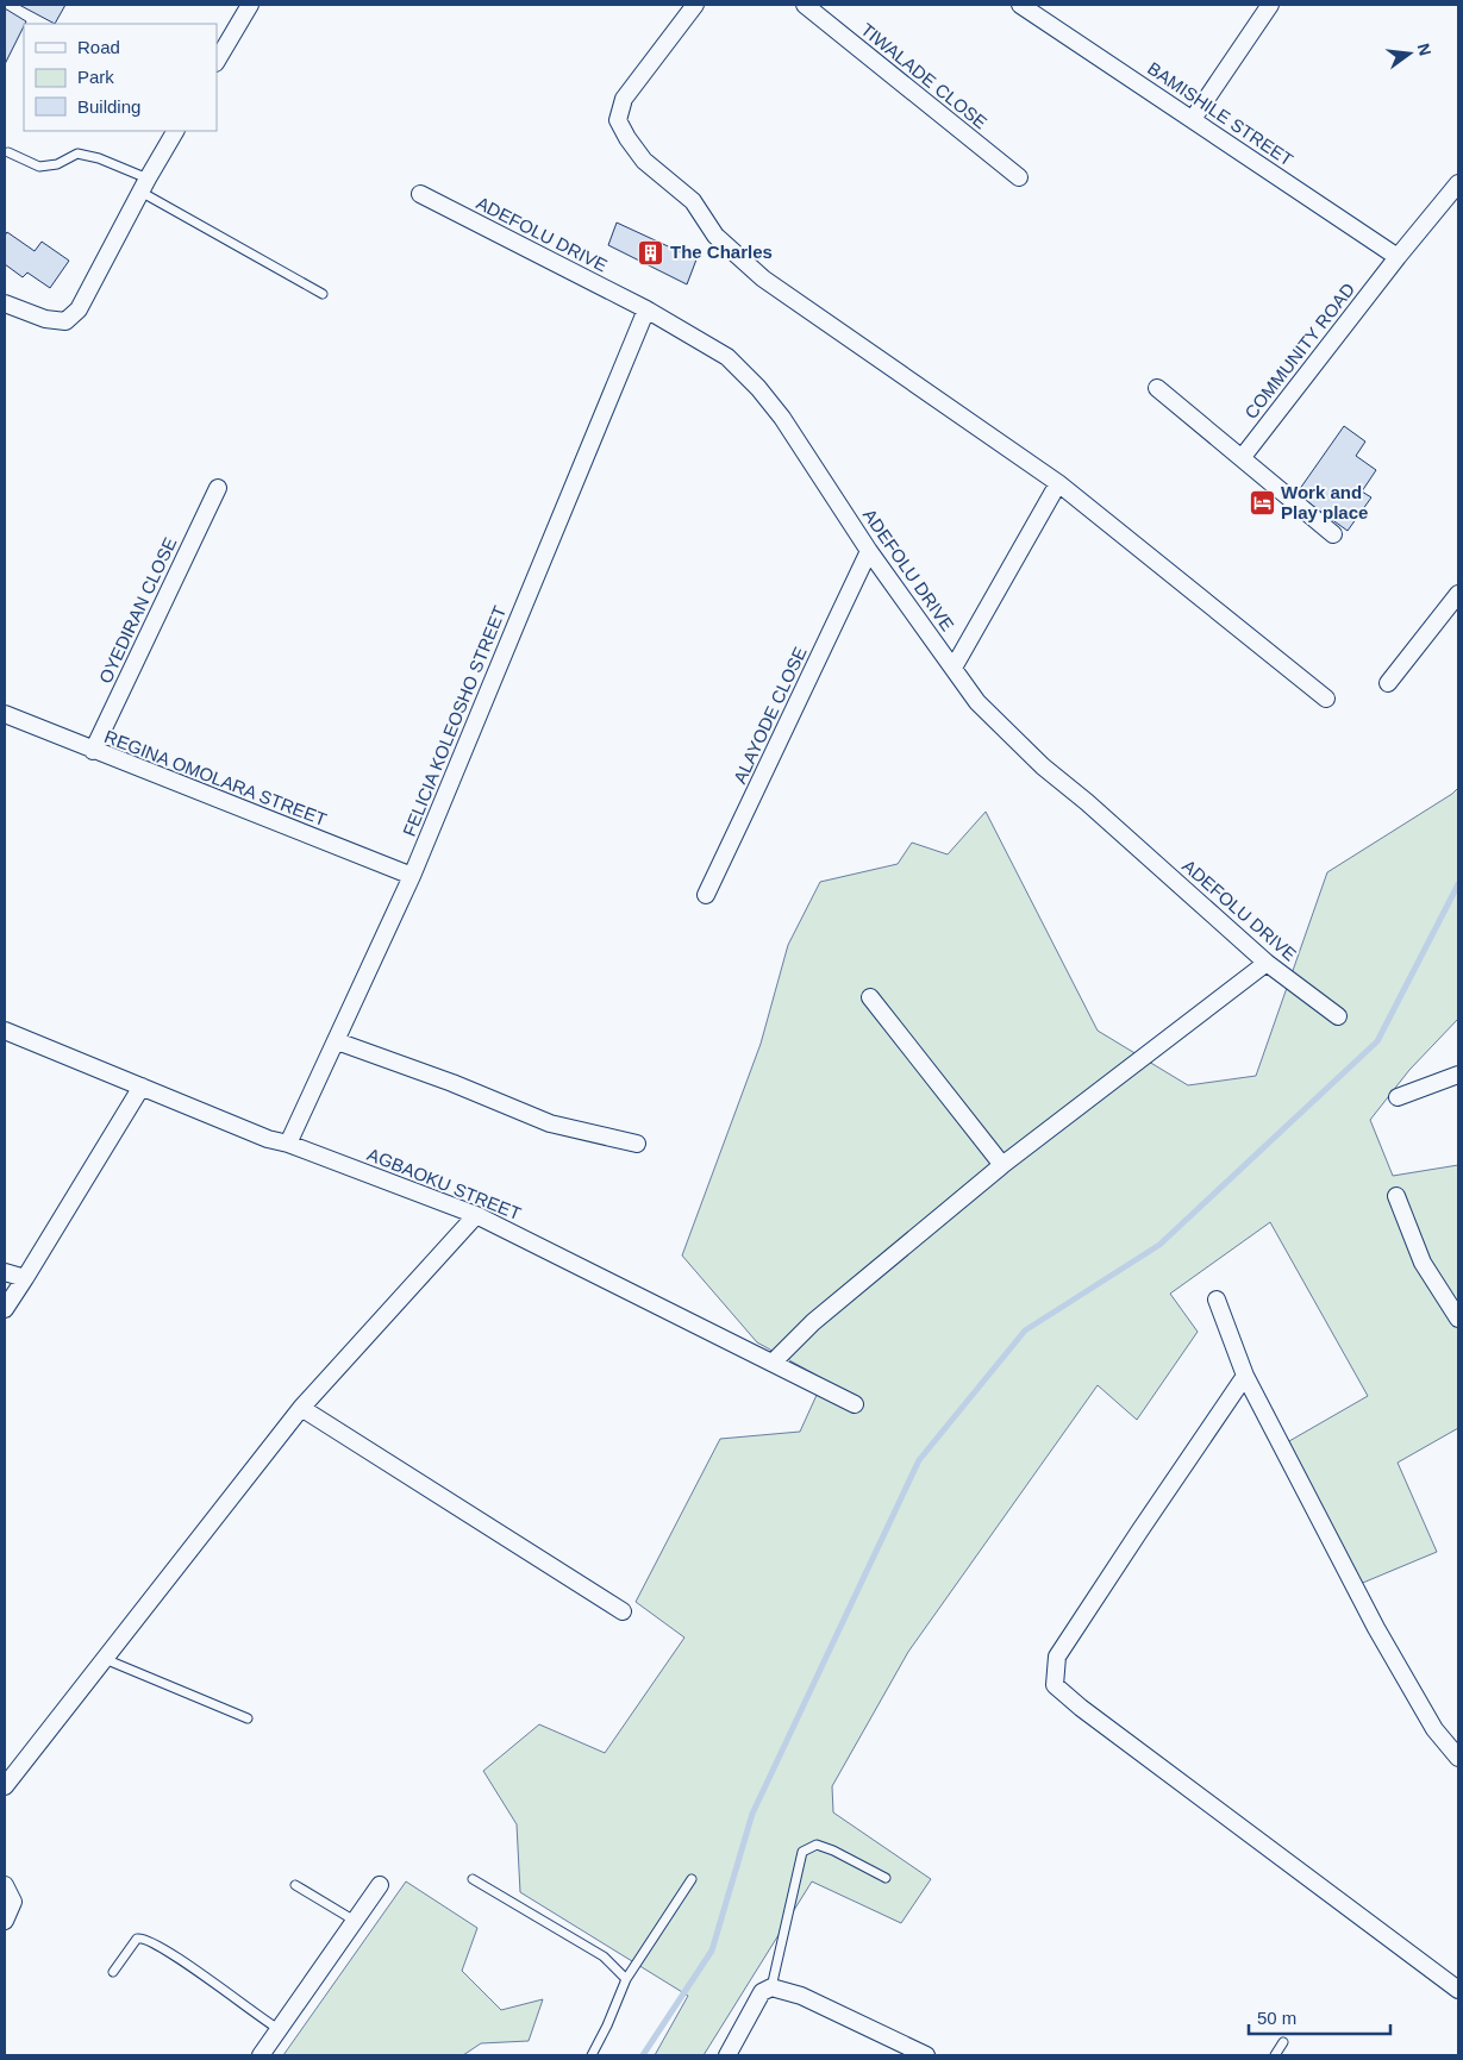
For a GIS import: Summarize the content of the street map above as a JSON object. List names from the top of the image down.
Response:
{
  "streets": {
    "street": [
      "TIWALADE CLOSE",
      "BAMISHILE STREET",
      "ADEFOLU DRIVE",
      "COMMUNITY ROAD",
      "OYEDIRAN CLOSE",
      "ALAYODE CLOSE",
      "FELICIA KOLEOSHO STREET",
      "REGINA OMOLARA STREET",
      "AGBAOKU STREET"
    ]
  },
  "crossings": [
    ["BAMISHILE STREET", "COMMUNITY ROAD"],
    ["ADEFOLU DRIVE", "ALAYODE CLOSE"],
    ["ADEFOLU DRIVE", "FELICIA KOLEOSHO STREET"],
    ["OYEDIRAN CLOSE", "REGINA OMOLARA STREET"],
    ["FELICIA KOLEOSHO STREET", "REGINA OMOLARA STREET"],
    ["FELICIA KOLEOSHO STREET", "AGBAOKU STREET"]
  ],
  "places": {
    "building": ["The Charles"],
    "hotel": ["Work and Play place"]
  },
  "legend": ["Road", "Park", "Building"],
  "scale_bar": "50 m",
  "north": "right"
}
